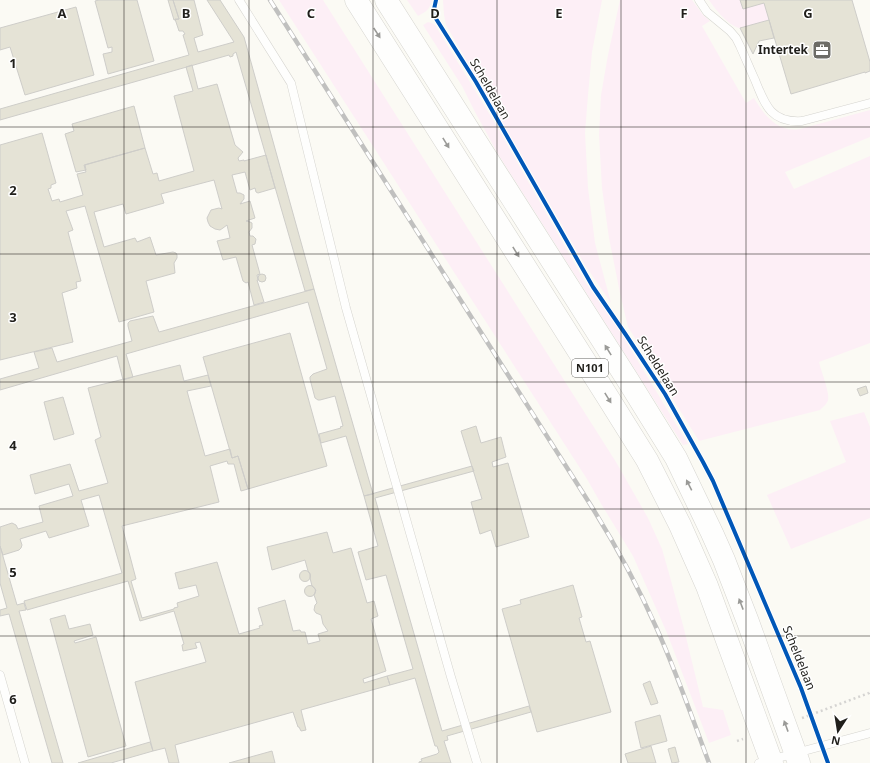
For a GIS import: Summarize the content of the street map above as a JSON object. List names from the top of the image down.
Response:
{
  "streets": {
    "main road": ["N101"],
    "cycle path": ["Scheldelaan"]
  },
  "places": {
    "office": ["Intertek"]
  },
  "north": "bottom",
  "grid": {
    "columns": [
      "A",
      "B",
      "C",
      "D",
      "E",
      "F",
      "G"
    ],
    "rows": [
      "1",
      "2",
      "3",
      "4",
      "5",
      "6"
    ]
  }
}
